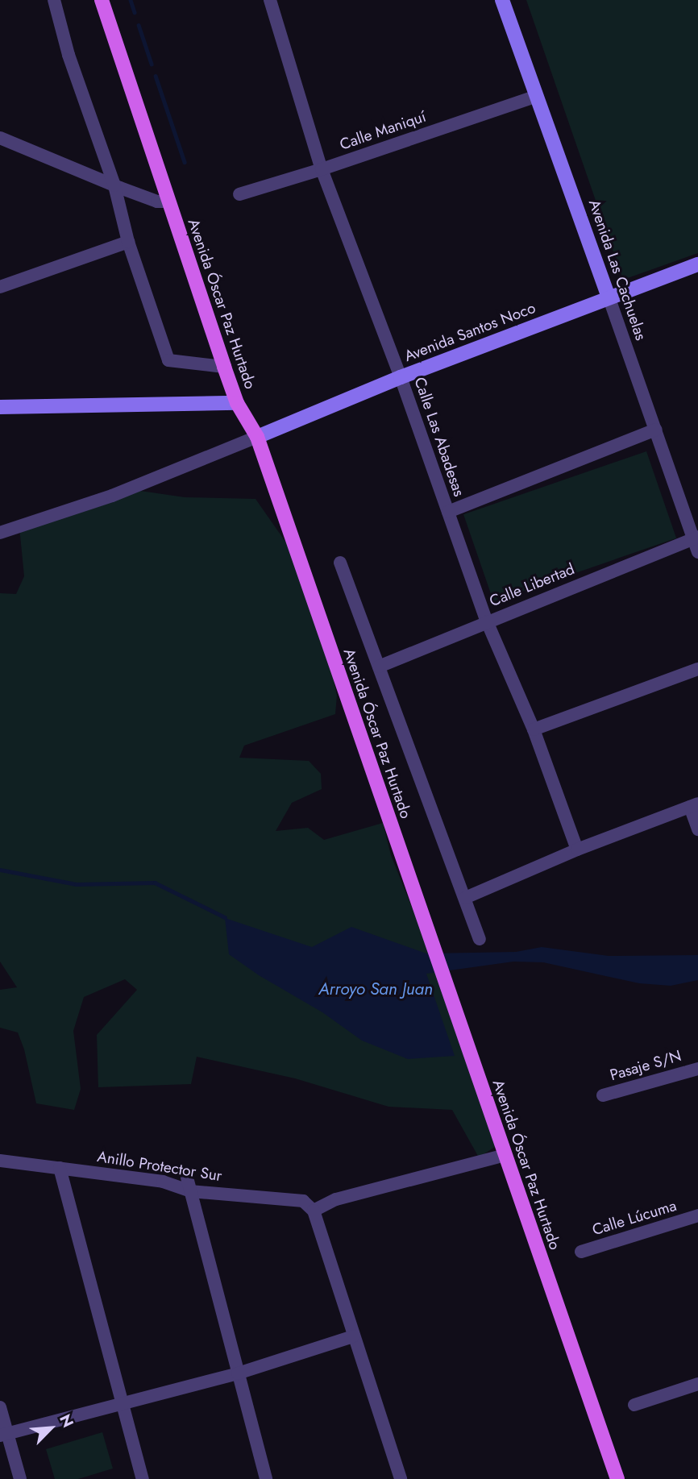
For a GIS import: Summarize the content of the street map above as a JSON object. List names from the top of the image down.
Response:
{
  "streets": {
    "main road": ["Avenida Óscar Paz Hurtado"],
    "street": [
      "Calle Maniquí",
      "Avenida Las Cachuelas",
      "Avenida Santos Noco",
      "Calle Las Abadesas",
      "Calle Libertad",
      "Pasaje S/N",
      "Anillo Protector Sur",
      "Calle Lúcuma"
    ]
  },
  "crossings": [
    ["Calle Maniquí", "Avenida Las Cachuelas"],
    ["Calle Maniquí", "Calle Las Abadesas"],
    ["Avenida Las Cachuelas", "Avenida Santos Noco"],
    ["Avenida Las Cachuelas", "Calle Libertad"],
    ["Avenida Óscar Paz Hurtado", "Avenida Santos Noco"],
    ["Avenida Santos Noco", "Calle Las Abadesas"],
    ["Calle Las Abadesas", "Calle Libertad"]
  ],
  "water": ["Arroyo San Juan"],
  "north": "top right"
}
